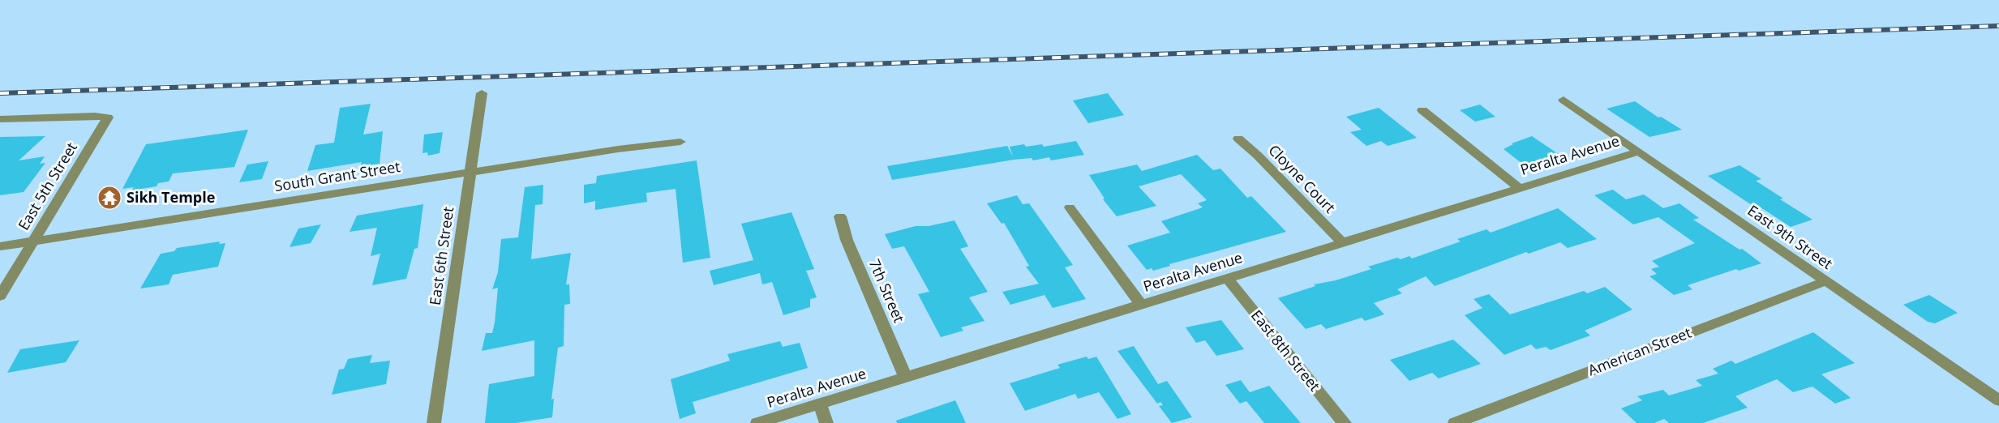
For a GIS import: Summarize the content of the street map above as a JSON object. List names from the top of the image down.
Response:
{
  "streets": {
    "street": [
      "Peralta Avenue",
      "South Grant Street",
      "Cloyne Court",
      "East 5th Street",
      "East 9th Street",
      "East 6th Street",
      "7th Street",
      "East 8th Street",
      "American Street"
    ]
  },
  "crossings": [
    ["Peralta Avenue", "Cloyne Court"],
    ["Peralta Avenue", "East 9th Street"],
    ["Peralta Avenue", "7th Street"],
    ["Peralta Avenue", "East 8th Street"],
    ["South Grant Street", "East 5th Street"],
    ["South Grant Street", "East 6th Street"],
    ["East 9th Street", "American Street"]
  ],
  "places": {
    "temple": ["Sikh Temple"]
  }
}
